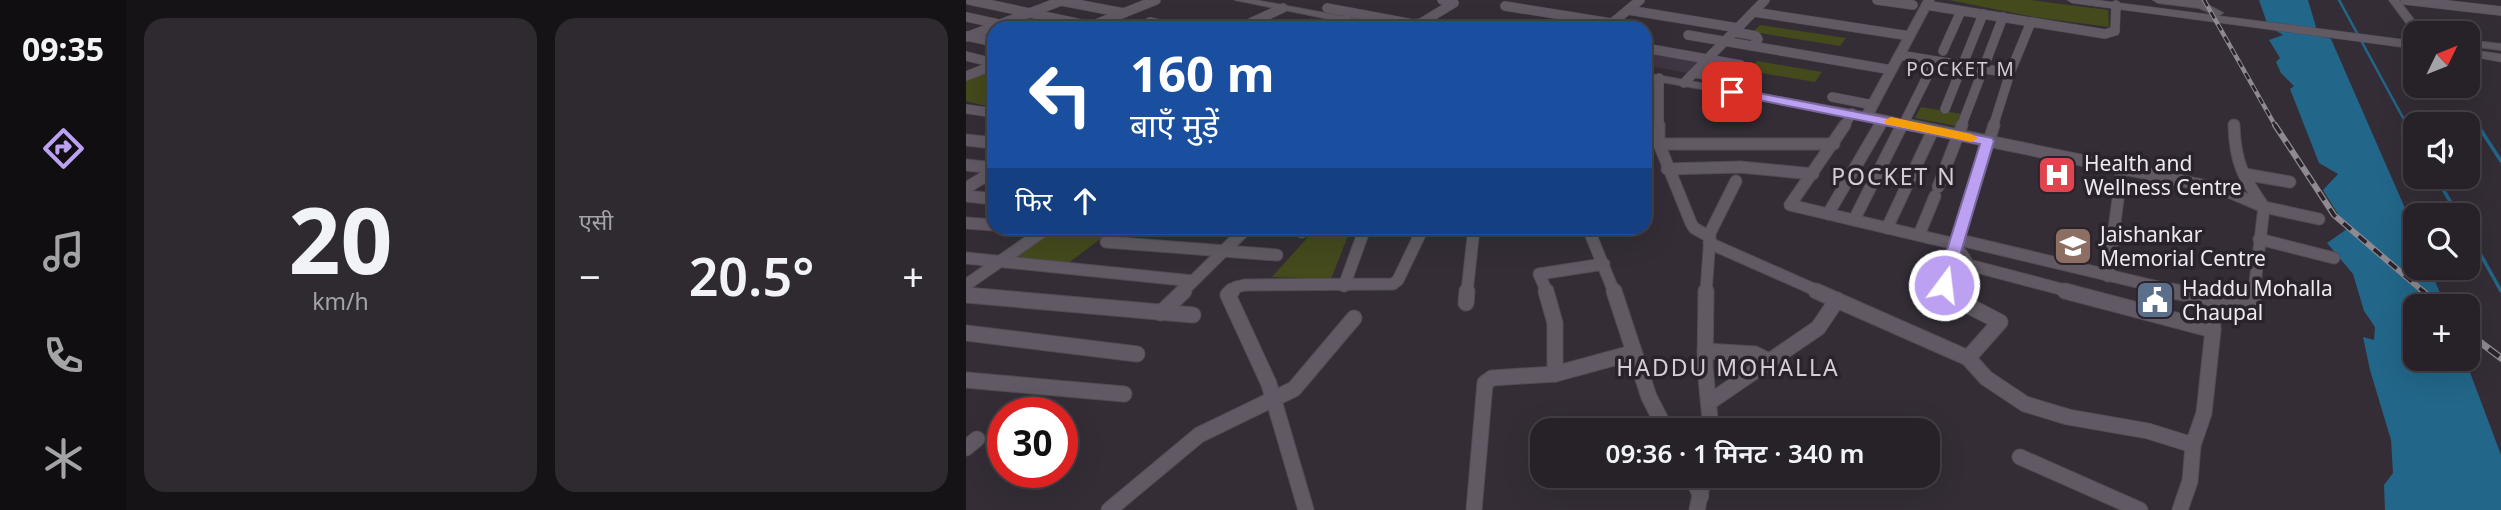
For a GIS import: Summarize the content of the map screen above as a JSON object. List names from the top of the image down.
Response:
{
  "districts": ["POCKET M", "POCKET N", "HADDU MOHALLA"],
  "places": {
    "hospital": ["Health and Wellness Centre"],
    "school or university": ["Jaishankar Memorial Centre"],
    "public building": ["Haddu Mohalla Chaupal"]
  },
  "north": "top right",
  "page": {
    "tabs": "09:35",
    "tile": [
      ["20", "km/h"],
      "एसी"
    ],
    "map_buttons": "+",
    "turn": ["160 m", "बाएँ मुड़ें"],
    "then": "फिर",
    "heat": ["−", "20.5°", "+"],
    "limit": "30",
    "trip": "09:36 · 1 मिनट · 340 m"
  }
}
